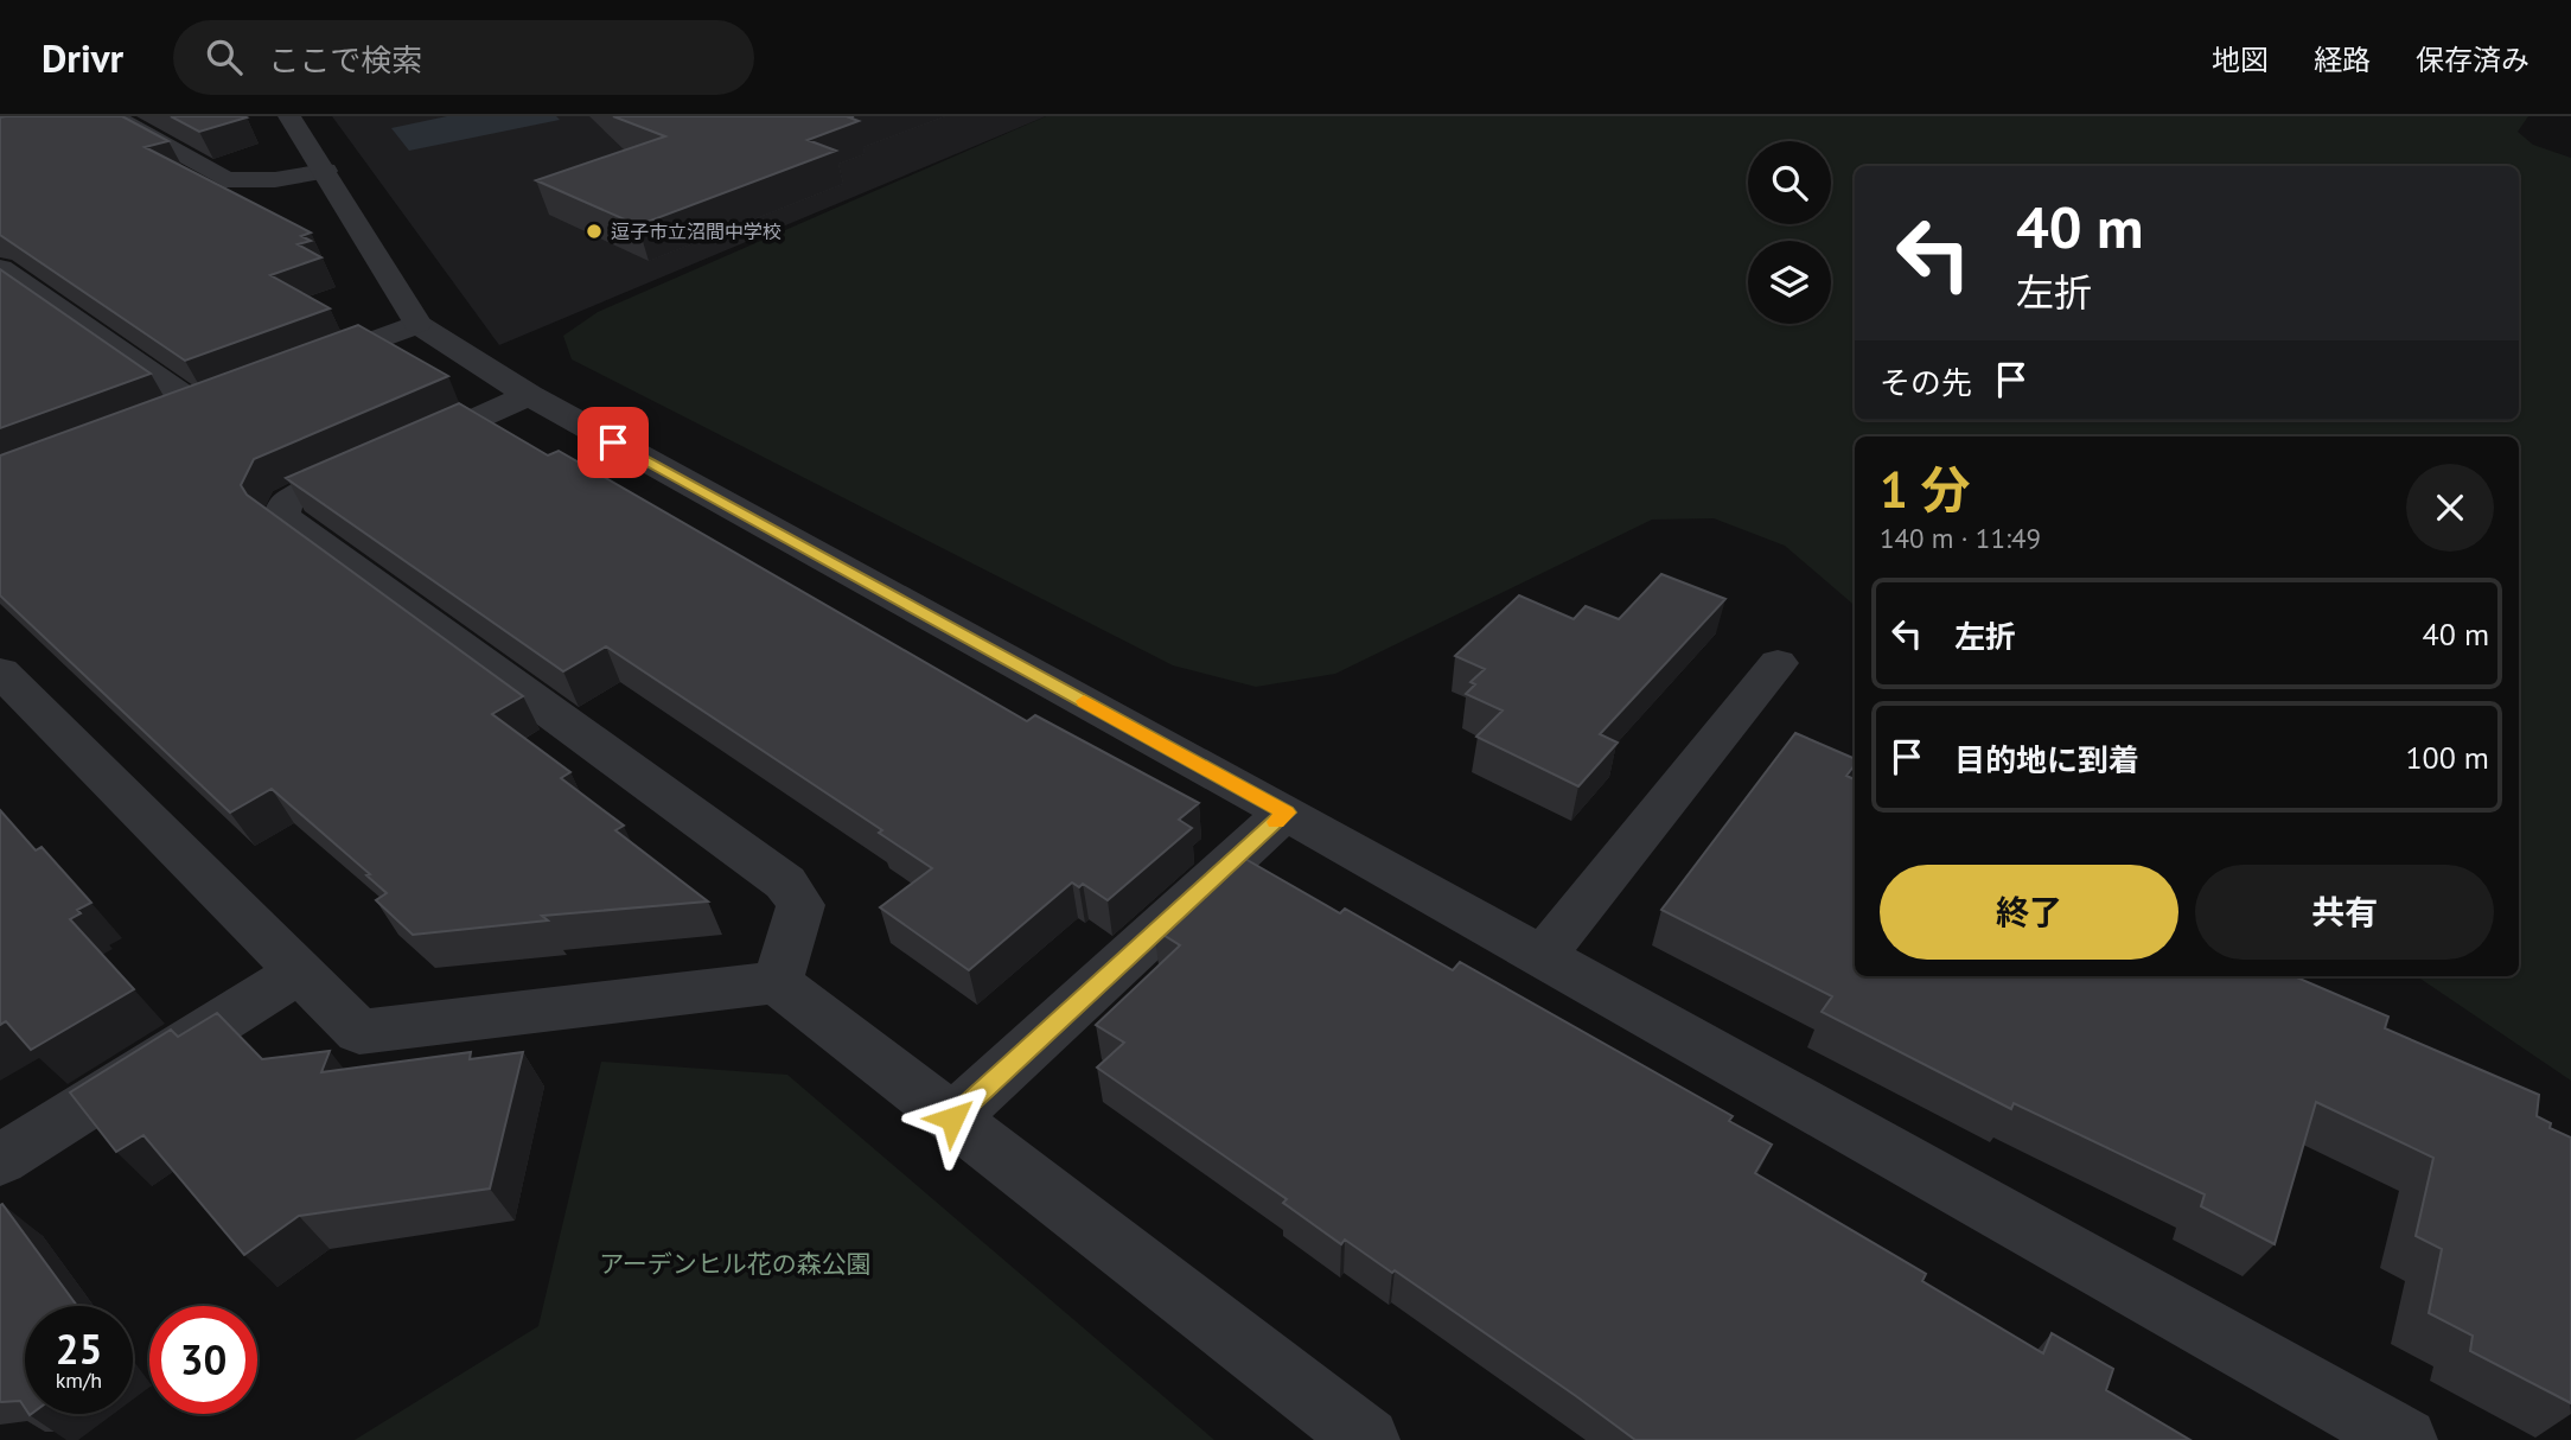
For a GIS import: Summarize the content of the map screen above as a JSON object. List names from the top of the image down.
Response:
{
  "parks": ["アーデンヒル花の森公園"],
  "places": ["逗子市立沼間中学校"],
  "page": {
    "header": "Drivr",
    "search": "ここで検索",
    "nav": ["地図", "経路", "保存済み"],
    "turn": ["40 m", "左折"],
    "then": "その先",
    "heading": ["1 分", "140 m · 11:49"],
    "list": [
      {
        "name": "左折",
        "value": "40 m"
      },
      {
        "name": "目的地に到着",
        "value": "100 m"
      }
    ],
    "buttons": ["終了", "共有"],
    "speed": "25 km/h",
    "limit": "30"
  }
}
